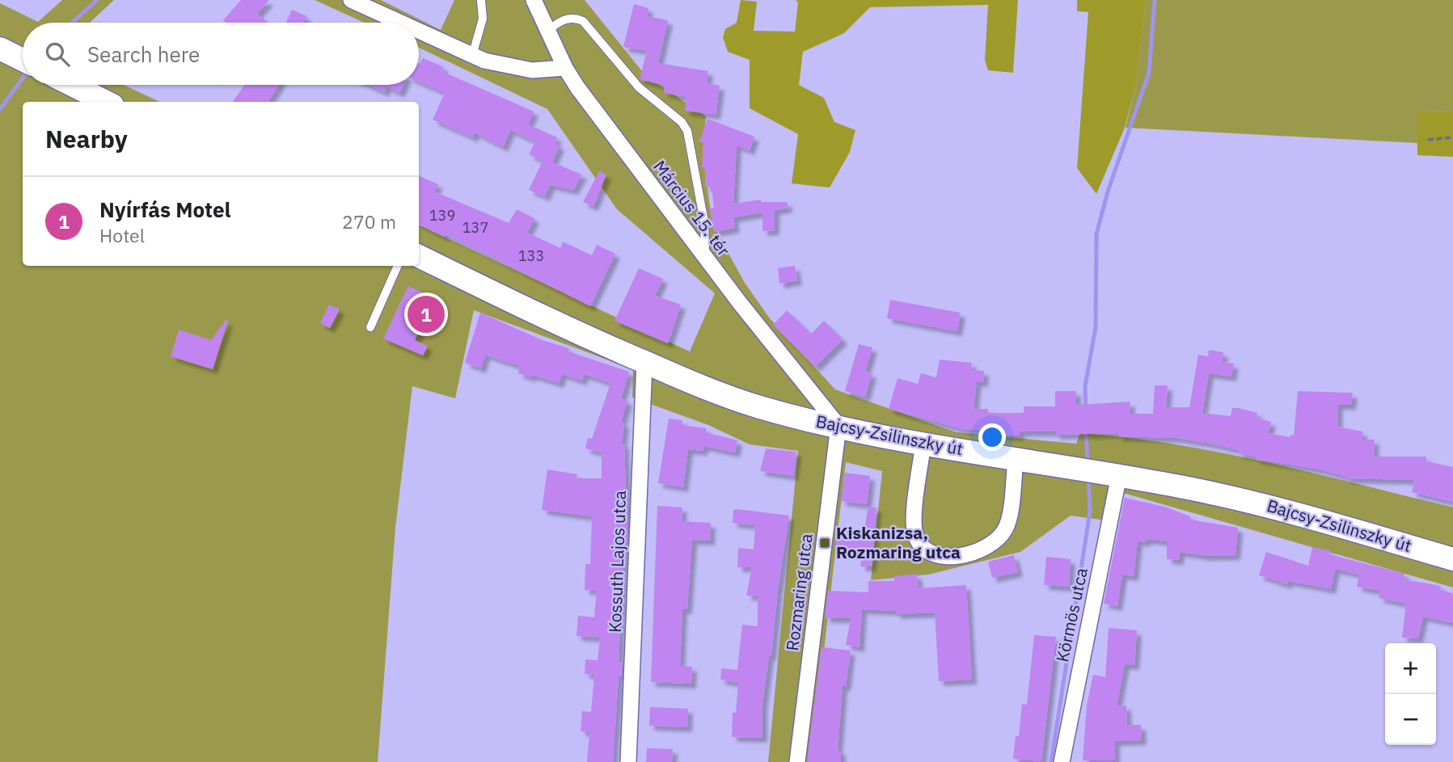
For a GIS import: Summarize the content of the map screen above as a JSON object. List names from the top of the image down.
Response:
{
  "streets": {
    "main road": ["Bajcsy-Zsilinszky út"],
    "street": [
      "Március 15. tér",
      "Kossuth Lajos utca",
      "Rozmaring utca",
      "Körmös utca"
    ]
  },
  "crossings": [
    ["Március 15. tér", "Bajcsy-Zsilinszky út"],
    ["Március 15. tér", "Rozmaring utca"],
    ["Bajcsy-Zsilinszky út", "Kossuth Lajos utca"],
    ["Bajcsy-Zsilinszky út", "Rozmaring utca"],
    ["Bajcsy-Zsilinszky út", "Körmös utca"]
  ],
  "places": {
    "transit": ["Kiskanizsa, Rozmaring utca"]
  },
  "house_numbers": ["139", "137", "133"],
  "page": {
    "search": "Search here",
    "heading": "Nearby",
    "list": [
      {
        "mark": "1",
        "name": "Nyírfás Motel",
        "note": "Hotel",
        "value": "270 m"
      }
    ],
    "pins": "1",
    "map_buttons": ["+", "−"]
  }
}
